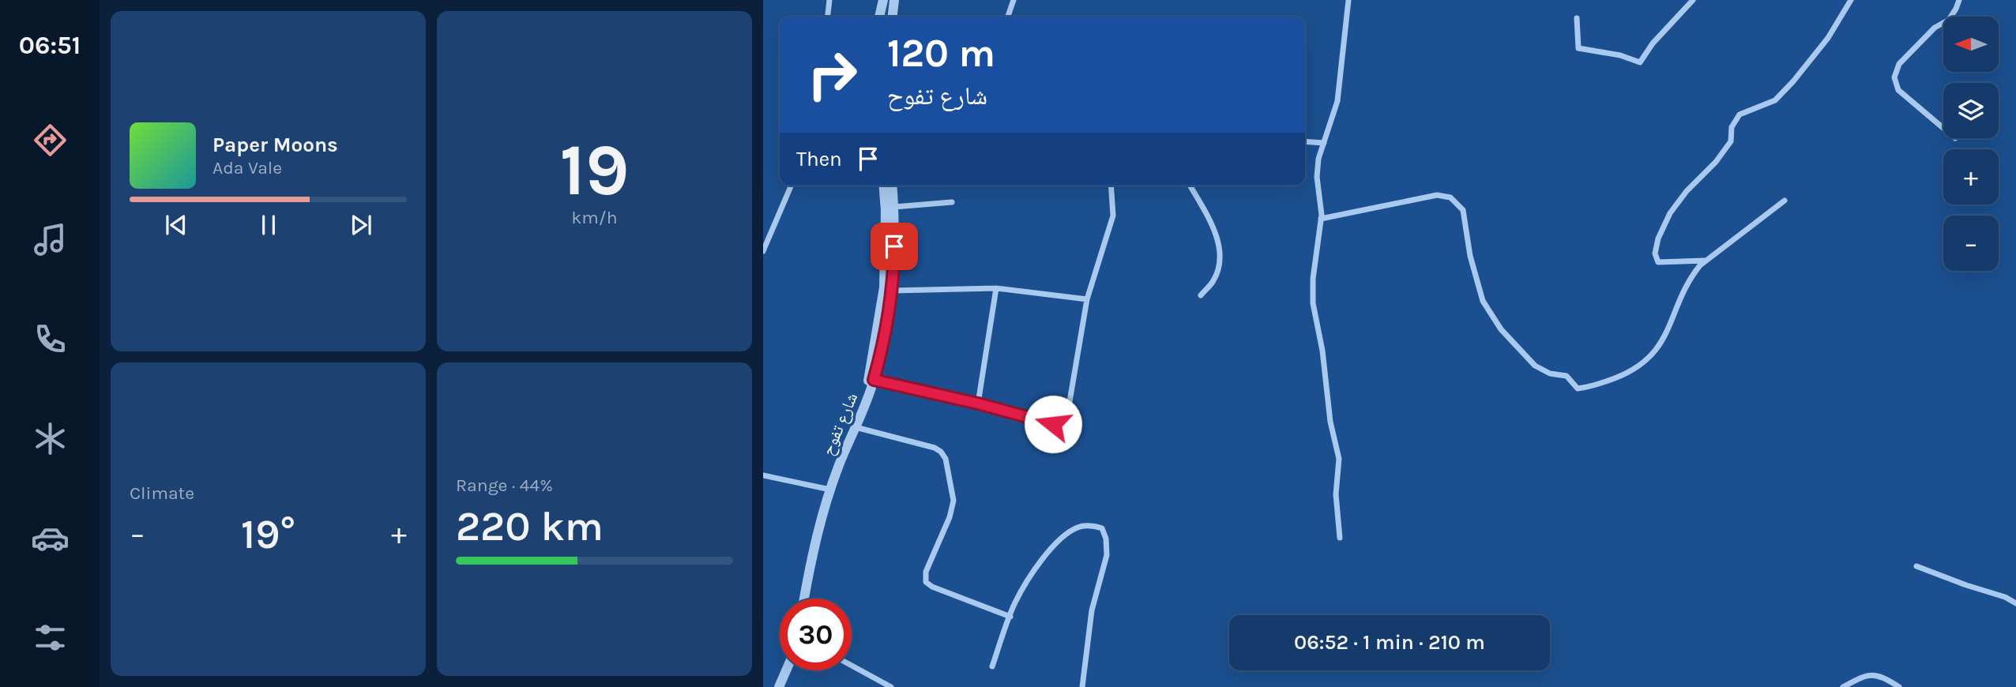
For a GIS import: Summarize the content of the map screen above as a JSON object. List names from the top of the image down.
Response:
{
  "streets": {
    "street": ["شارع تفوح"]
  },
  "north": "left",
  "page": {
    "tabs": "06:51",
    "tile": [
      ["19", "km/h"],
      "Climate",
      ["Range · 44%", "220 km"]
    ],
    "map_buttons": ["+", "−"],
    "turn": ["120 m", "شارع تفوح"],
    "song": ["Paper Moons", "Ada Vale"],
    "then": "Then",
    "heat": ["−", "19°", "+"],
    "limit": "30",
    "trip": "06:52 · 1 min · 210 m"
  }
}
